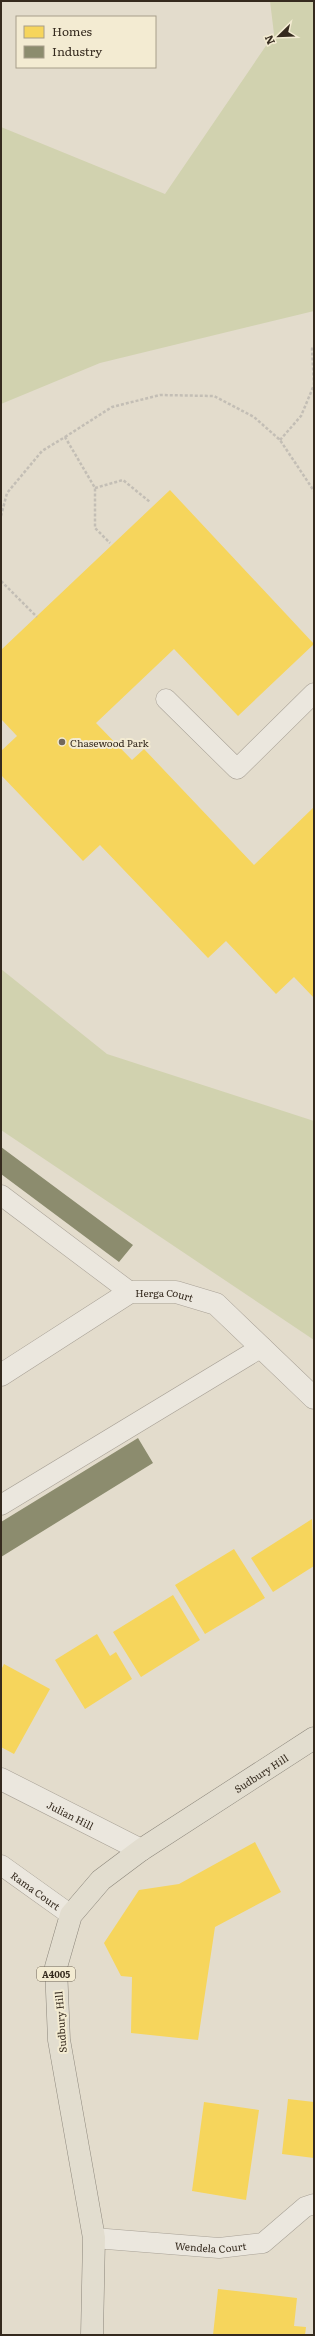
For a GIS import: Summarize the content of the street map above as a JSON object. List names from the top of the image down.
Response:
{
  "streets": {
    "main road": ["Sudbury Hill", "A4005"],
    "street": ["Herga Court", "Julian Hill"],
    "lane": ["Rama Court", "Wendela Court"]
  },
  "crossings": [
    ["Sudbury Hill", "Julian Hill"],
    ["Sudbury Hill", "Rama Court"],
    ["Sudbury Hill", "Wendela Court"]
  ],
  "places": ["Chasewood Park"],
  "legend": ["Homes", "Industry"],
  "north": "bottom left"
}
